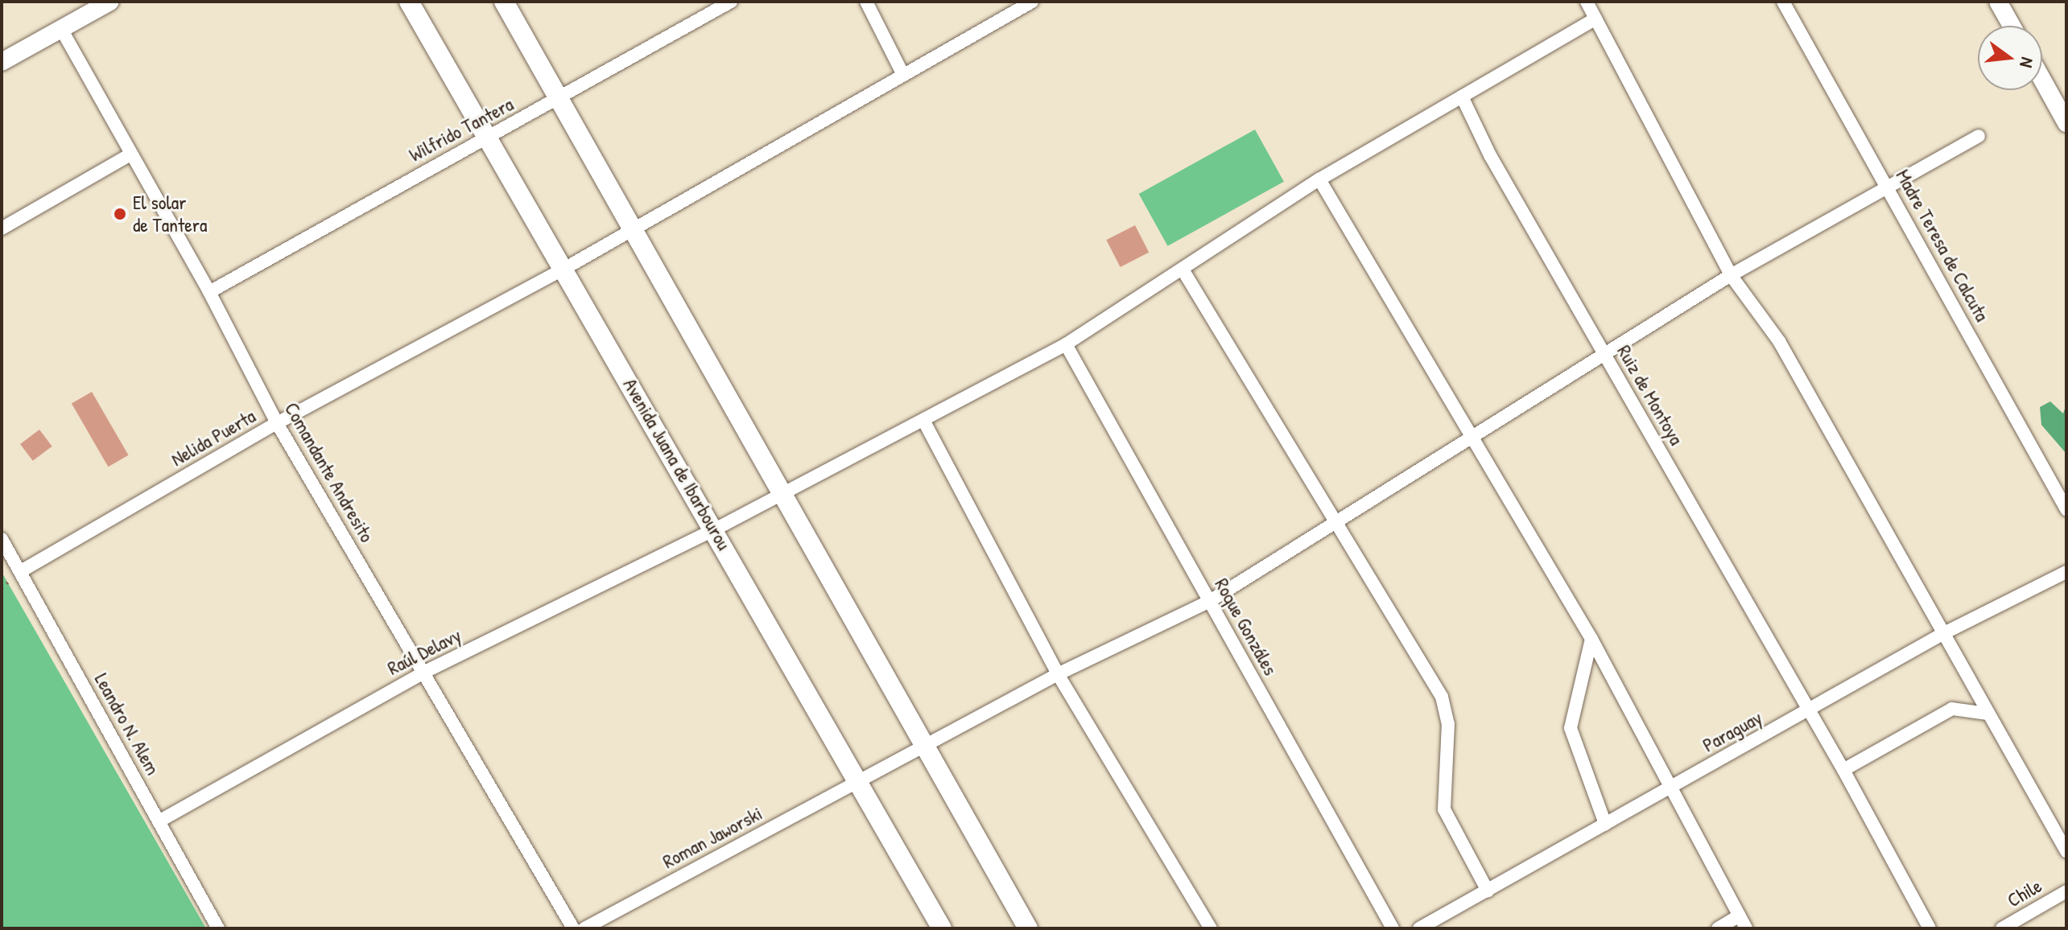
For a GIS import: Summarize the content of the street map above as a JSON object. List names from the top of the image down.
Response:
{
  "streets": {
    "main road": ["Avenida Juana de Ibarbourou"],
    "street": [
      "Wilfrido Tantera",
      "Madre Teresa de Calcuta",
      "Ruiz de Montoya",
      "Nelida Puerta",
      "Comandante Andresito",
      "Roque Gonzáles",
      "Raúl Delavy",
      "Leandro N. Alem",
      "Paraguay",
      "Roman Jaworski",
      "Chile"
    ]
  },
  "crossings": [
    ["Wilfrido Tantera", "Avenida Juana de Ibarbourou"],
    ["Wilfrido Tantera", "Comandante Andresito"],
    ["Madre Teresa de Calcuta", "Roman Jaworski"],
    ["Ruiz de Montoya", "Paraguay"],
    ["Ruiz de Montoya", "Roman Jaworski"],
    ["Nelida Puerta", "Avenida Juana de Ibarbourou"],
    ["Nelida Puerta", "Comandante Andresito"],
    ["Nelida Puerta", "Leandro N. Alem"],
    ["Avenida Juana de Ibarbourou", "Raúl Delavy"],
    ["Avenida Juana de Ibarbourou", "Roman Jaworski"],
    ["Comandante Andresito", "Raúl Delavy"],
    ["Roque Gonzáles", "Raúl Delavy"],
    ["Roque Gonzáles", "Roman Jaworski"],
    ["Raúl Delavy", "Leandro N. Alem"]
  ],
  "places": ["El solar de Tantera"],
  "north": "right"
}
